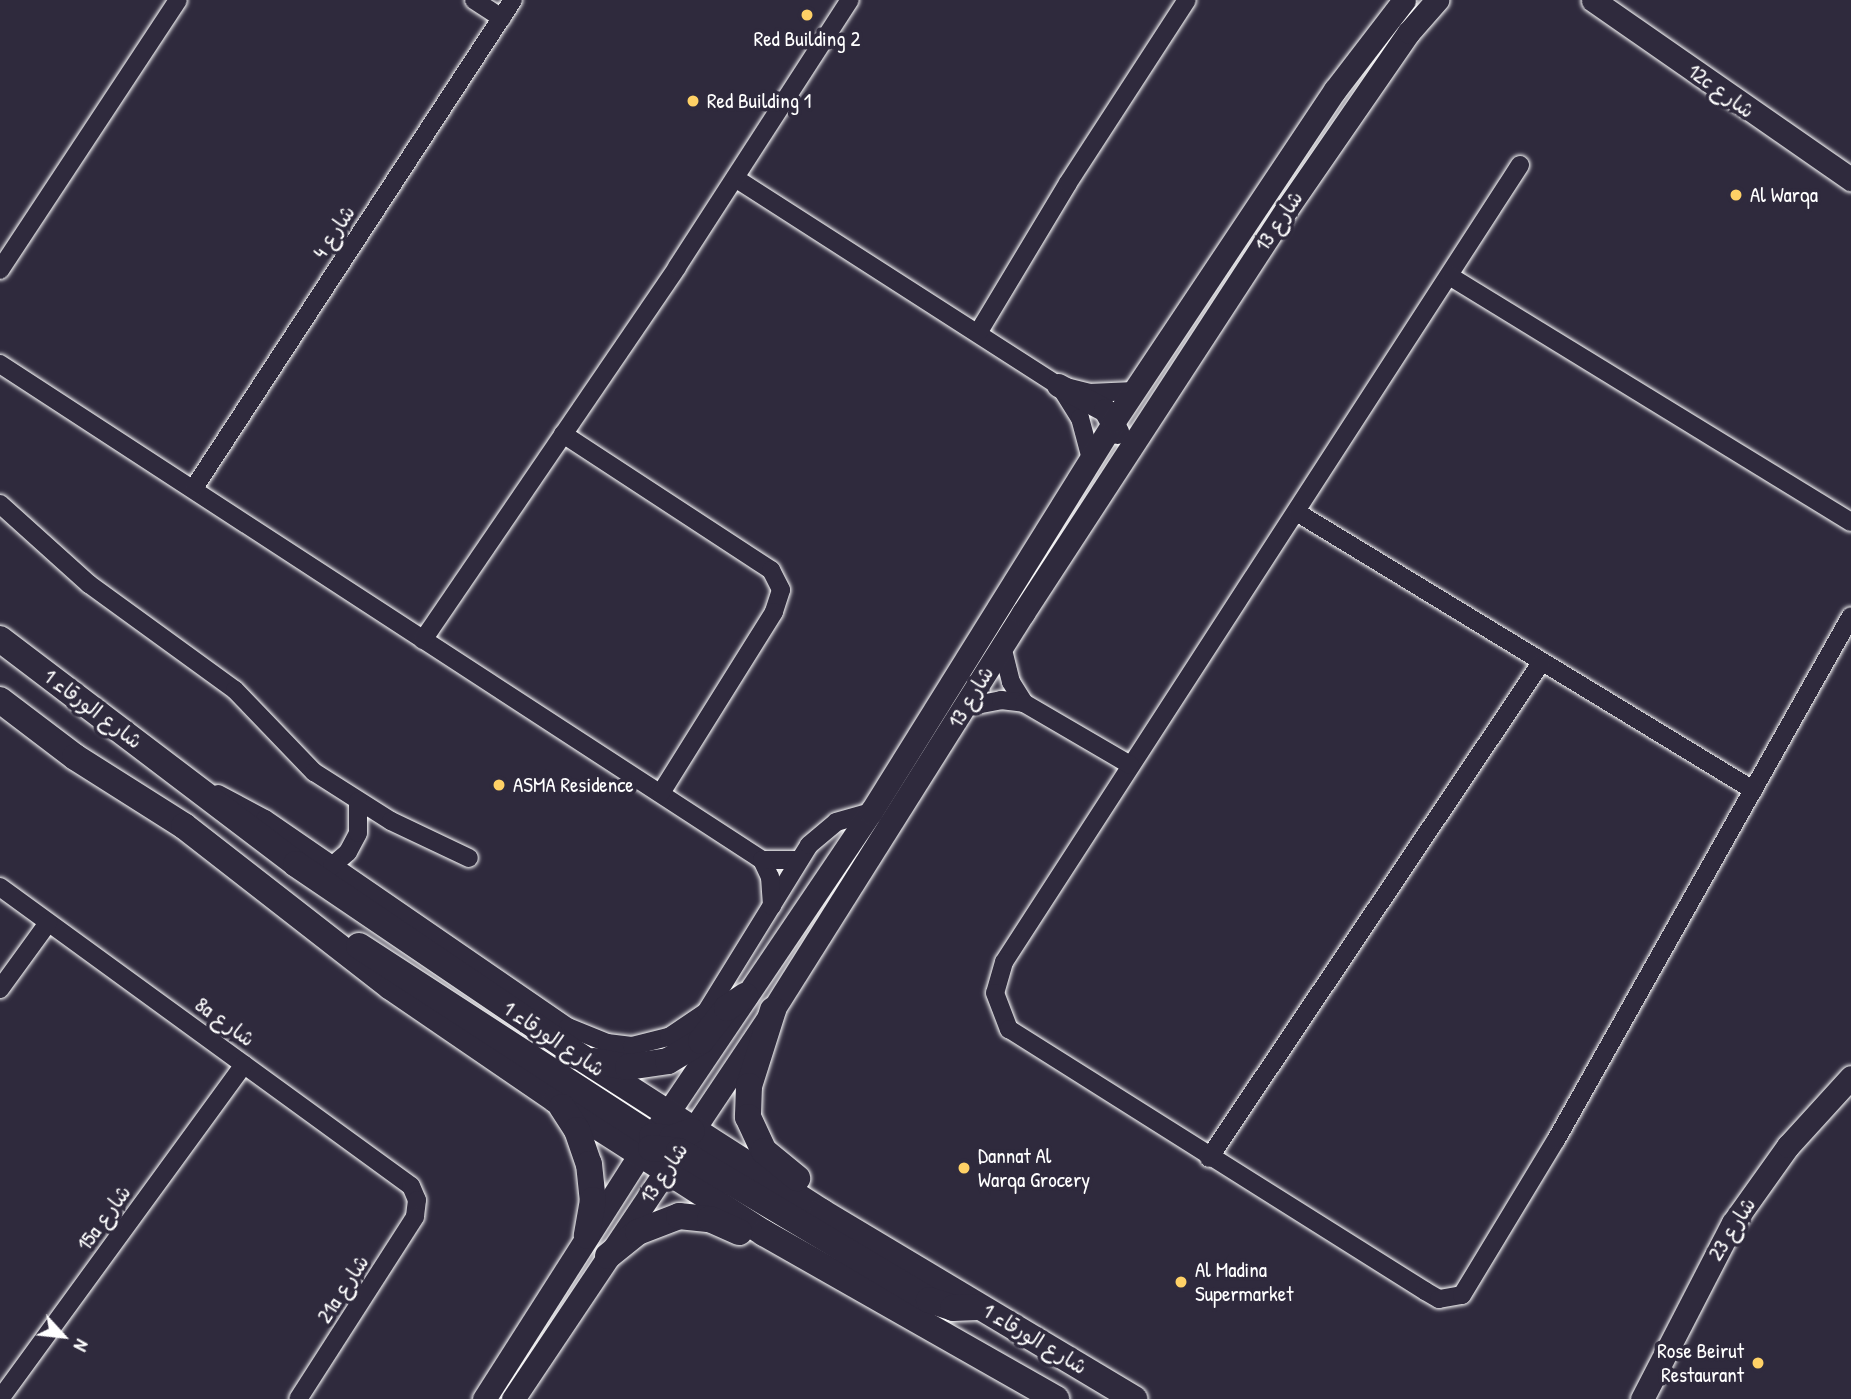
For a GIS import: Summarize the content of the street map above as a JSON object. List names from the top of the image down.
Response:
{
  "streets": {
    "main road": ["شارع الورقاء 1"],
    "street": [
      "12c شارع",
      "شارع 13",
      "شارع 4",
      "8a شارع",
      "15a شارع",
      "شارع 23",
      "21a شارع"
    ]
  },
  "crossings": [
    ["شارع 13", "شارع الورقاء 1"],
    ["8a شارع", "15a شارع"],
    ["8a شارع", "21a شارع"]
  ],
  "places": [
    "Red Building 2",
    "Red Building 1",
    "Al Warqa",
    "ASMA Residence",
    "Dannat Al Warqa Grocery",
    "Al Madina Supermarket",
    "Rose Beirut Restaurant"
  ],
  "north": "bottom right"
}
